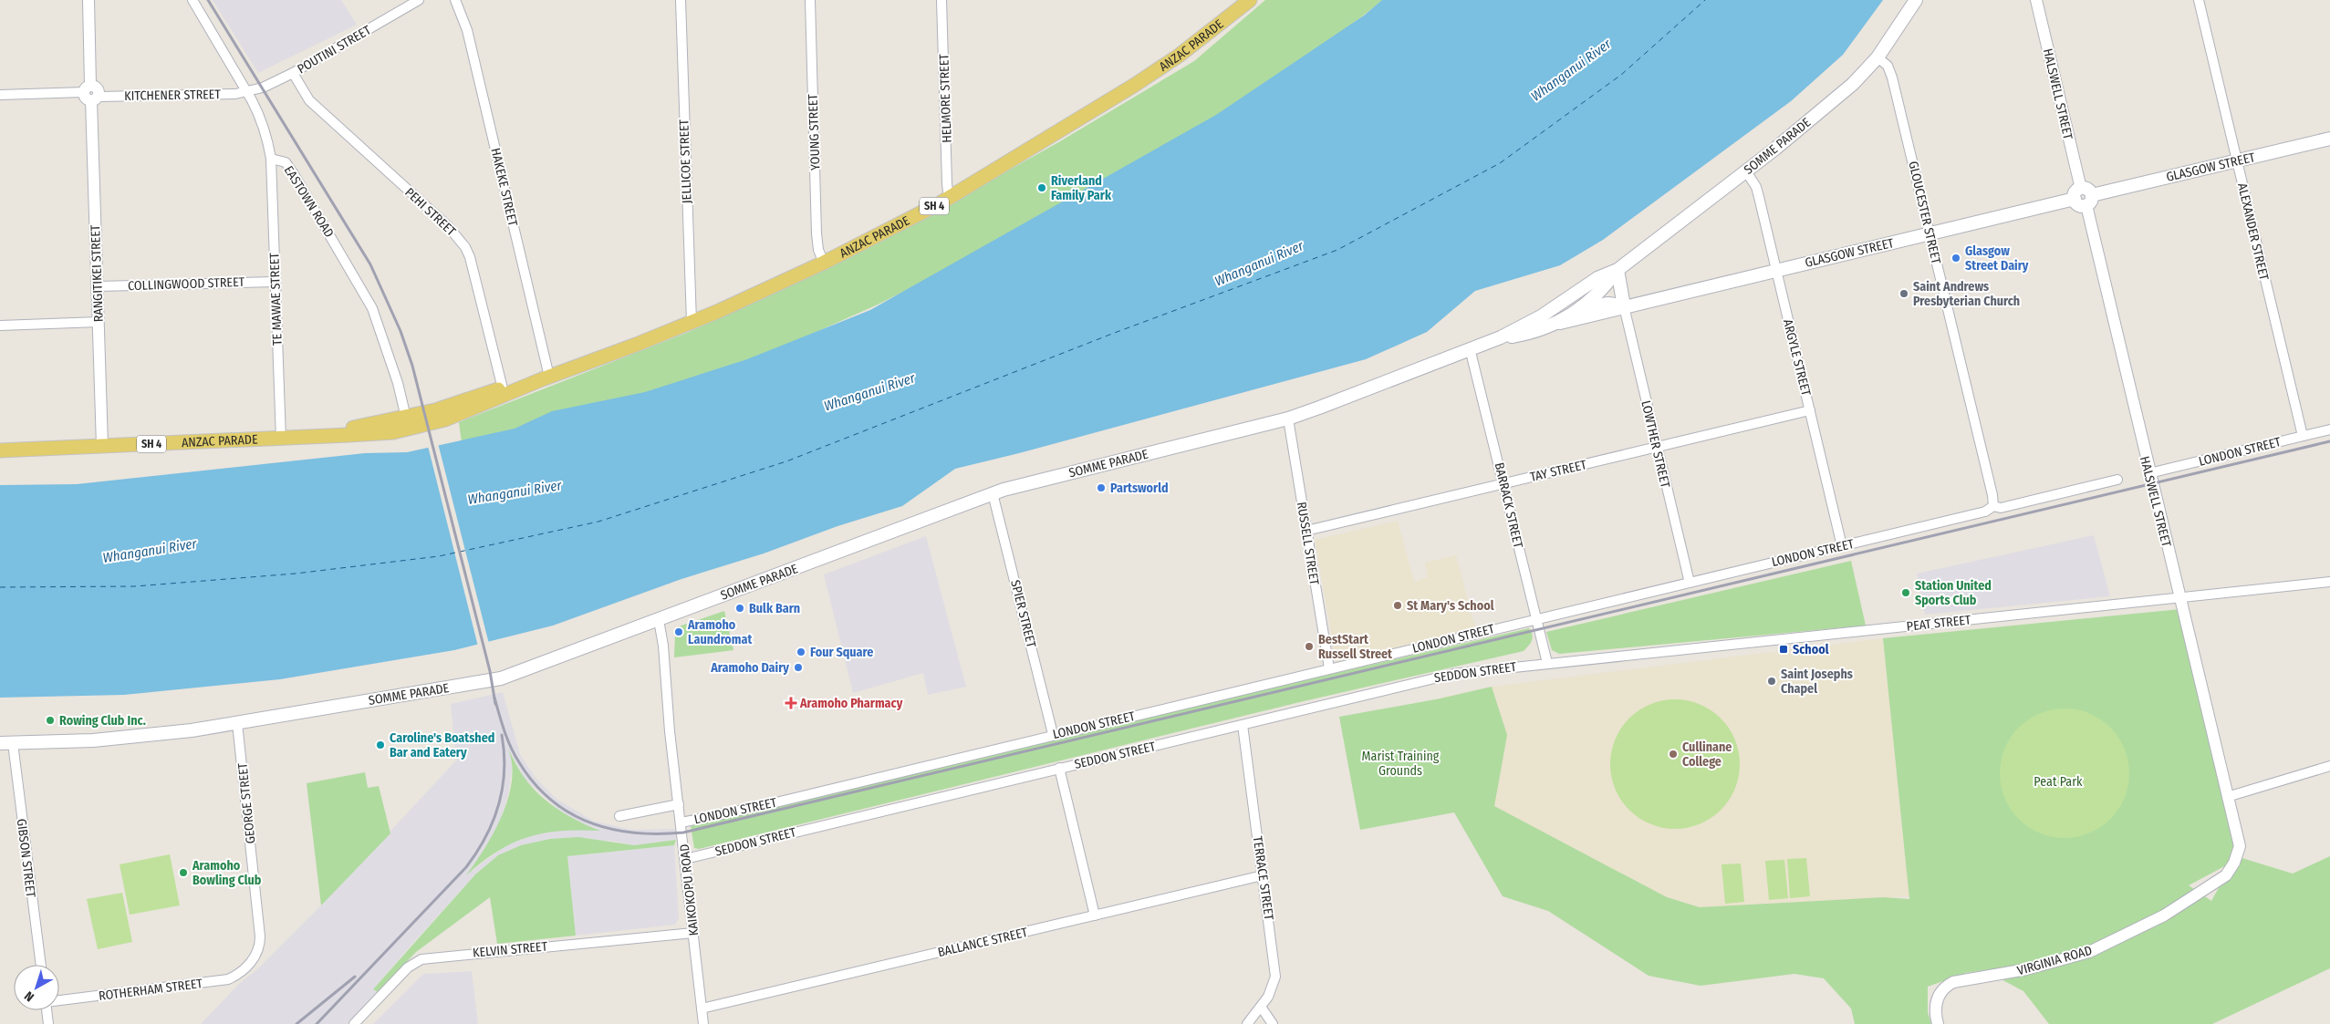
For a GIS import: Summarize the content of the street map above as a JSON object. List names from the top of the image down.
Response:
{
  "streets": {
    "main road": [
      "ANZAC PARADE",
      "SOMME PARADE",
      "GLASGOW STREET",
      "SH 4"
    ],
    "street": [
      "POUTINI STREET",
      "HALSWELL STREET",
      "KITCHENER STREET",
      "HELMORE STREET",
      "YOUNG STREET",
      "JELLICOE STREET",
      "HAKEKE STREET",
      "EASTOWN ROAD",
      "PEHI STREET",
      "GLOUCESTER STREET",
      "ALEXANDER STREET",
      "RANGITIKEI STREET",
      "COLLINGWOOD STREET",
      "TE MAWAE STREET",
      "ARGYLE STREET",
      "LOWTHER STREET",
      "LONDON STREET",
      "TAY STREET",
      "BARRACK STREET",
      "RUSSELL STREET",
      "SPIER STREET",
      "PEAT STREET",
      "SEDDON STREET",
      "GEORGE STREET",
      "GIBSON STREET",
      "TERRACE STREET",
      "KAIKOKOPU ROAD",
      "BALLANCE STREET",
      "KELVIN STREET",
      "VIRGINIA ROAD",
      "ROTHERHAM STREET"
    ]
  },
  "crossings": [
    ["ANZAC PARADE", "HELMORE STREET"],
    ["ANZAC PARADE", "YOUNG STREET"],
    ["ANZAC PARADE", "JELLICOE STREET"],
    ["ANZAC PARADE", "HAKEKE STREET"],
    ["ANZAC PARADE", "EASTOWN ROAD"],
    ["ANZAC PARADE", "PEHI STREET"],
    ["ANZAC PARADE", "RANGITIKEI STREET"],
    ["ANZAC PARADE", "TE MAWAE STREET"],
    ["POUTINI STREET", "KITCHENER STREET"],
    ["POUTINI STREET", "EASTOWN ROAD"],
    ["POUTINI STREET", "PEHI STREET"],
    ["HALSWELL STREET", "GLASGOW STREET"],
    ["HALSWELL STREET", "LONDON STREET"],
    ["HALSWELL STREET", "PEAT STREET"],
    ["HALSWELL STREET", "VIRGINIA ROAD"],
    ["KITCHENER STREET", "EASTOWN ROAD"],
    ["KITCHENER STREET", "RANGITIKEI STREET"],
    ["SOMME PARADE", "GLASGOW STREET"],
    ["SOMME PARADE", "GLOUCESTER STREET"],
    ["SOMME PARADE", "ARGYLE STREET"],
    ["SOMME PARADE", "BARRACK STREET"],
    ["SOMME PARADE", "RUSSELL STREET"],
    ["SOMME PARADE", "SPIER STREET"],
    ["SOMME PARADE", "GEORGE STREET"],
    ["SOMME PARADE", "GIBSON STREET"],
    ["SOMME PARADE", "KAIKOKOPU ROAD"],
    ["GLASGOW STREET", "GLOUCESTER STREET"],
    ["GLASGOW STREET", "ALEXANDER STREET"],
    ["GLASGOW STREET", "ARGYLE STREET"],
    ["GLASGOW STREET", "LOWTHER STREET"],
    ["EASTOWN ROAD", "TE MAWAE STREET"],
    ["GLOUCESTER STREET", "LONDON STREET"],
    ["ALEXANDER STREET", "LONDON STREET"],
    ["RANGITIKEI STREET", "COLLINGWOOD STREET"],
    ["COLLINGWOOD STREET", "TE MAWAE STREET"],
    ["ARGYLE STREET", "LONDON STREET"],
    ["ARGYLE STREET", "TAY STREET"],
    ["LOWTHER STREET", "LONDON STREET"],
    ["LOWTHER STREET", "TAY STREET"],
    ["LONDON STREET", "BARRACK STREET"],
    ["LONDON STREET", "RUSSELL STREET"],
    ["LONDON STREET", "SPIER STREET"],
    ["LONDON STREET", "KAIKOKOPU ROAD"],
    ["TAY STREET", "BARRACK STREET"],
    ["TAY STREET", "RUSSELL STREET"],
    ["BARRACK STREET", "PEAT STREET"],
    ["BARRACK STREET", "SEDDON STREET"],
    ["PEAT STREET", "SEDDON STREET"],
    ["SEDDON STREET", "TERRACE STREET"],
    ["SEDDON STREET", "KAIKOKOPU ROAD"],
    ["GEORGE STREET", "ROTHERHAM STREET"],
    ["TERRACE STREET", "BALLANCE STREET"],
    ["KAIKOKOPU ROAD", "BALLANCE STREET"],
    ["KAIKOKOPU ROAD", "KELVIN STREET"]
  ],
  "water": ["Whanganui River"],
  "parks": ["Marist Training Grounds", "Peat Park"],
  "places": {
    "other": [
      "Riverland Family Park",
      "Glasgow Street Dairy",
      "Saint Andrews Presbyterian Church",
      "Partsworld",
      "Station United Sports Club",
      "St Mary's School",
      "Bulk Barn",
      "Aramoho Laundromat",
      "BestStart Russell Street",
      "Four Square",
      "Aramoho Dairy",
      "Saint Josephs Chapel",
      "Rowing Club Inc.",
      "Caroline's Boatshed Bar and Eatery",
      "Cullinane College",
      "Aramoho Bowling Club"
    ],
    "transit": ["School"],
    "health": ["Aramoho Pharmacy"]
  },
  "north": "bottom left"
}
